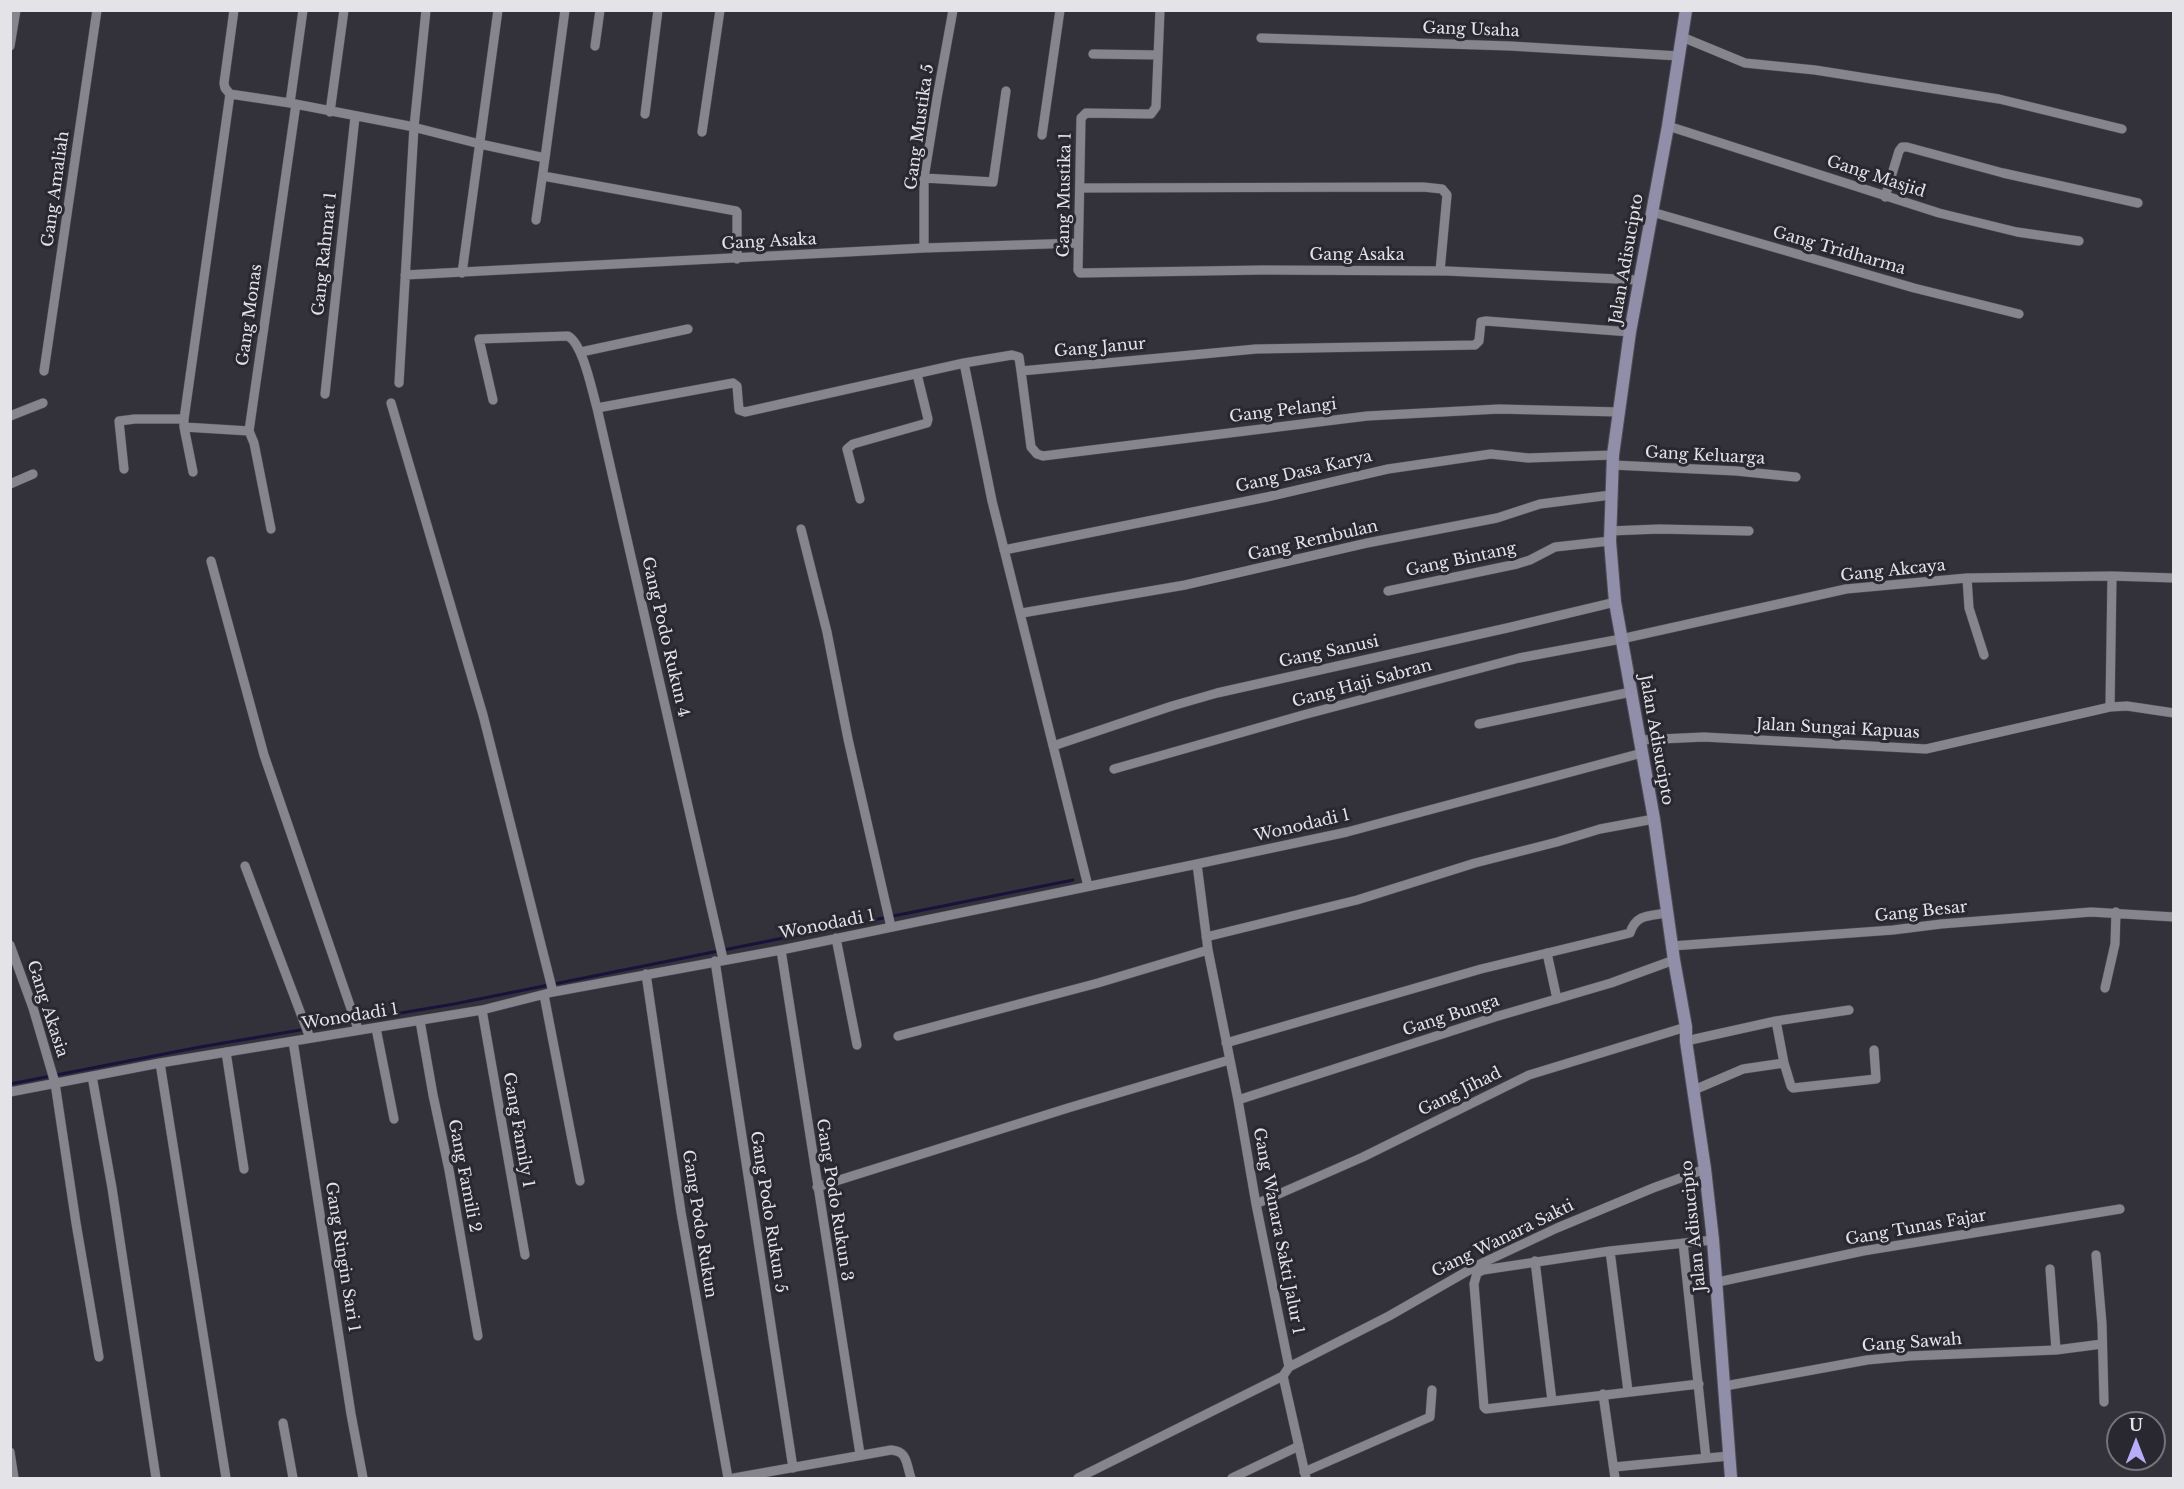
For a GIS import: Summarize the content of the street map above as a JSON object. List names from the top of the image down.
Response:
{
  "streets": {
    "main road": ["Jalan Adisucipto"],
    "street": [
      "Gang Usaha",
      "Gang Mustika 5",
      "Gang Masjid",
      "Gang Amaliah",
      "Gang Mustika 1",
      "Gang Asaka",
      "Gang Tridharma",
      "Gang Rahmat 1",
      "Gang Monas",
      "Gang Janur",
      "Gang Pelangi",
      "Gang Keluarga",
      "Gang Dasa Karya",
      "Gang Rembulan",
      "Gang Bintang",
      "Gang Akcaya",
      "Gang Podo Rukun 4",
      "Gang Sanusi",
      "Gang Haji Sabran",
      "Jalan Sungai Kapuas",
      "Wonodadi 1",
      "Gang Besar",
      "Gang Akasia",
      "Gang Bunga",
      "Gang Jihad",
      "Gang Family 1",
      "Gang Famili 2",
      "Gang Podo Rukun 3",
      "Gang Podo Rukun 5",
      "Gang Podo Rukun",
      "Gang Tunas Fajar",
      "Gang Wanara Sakti Jalur 1",
      "Gang Wanara Sakti",
      "Gang Ringin Sari 1",
      "Gang Sawah"
    ]
  },
  "crossings": [
    ["Gang Usaha", "Jalan Adisucipto"],
    ["Gang Mustika 5", "Gang Asaka"],
    ["Gang Masjid", "Jalan Adisucipto"],
    ["Gang Mustika 1", "Gang Asaka"],
    ["Gang Asaka", "Jalan Adisucipto"],
    ["Gang Tridharma", "Jalan Adisucipto"],
    ["Jalan Adisucipto", "Gang Janur"],
    ["Jalan Adisucipto", "Gang Pelangi"],
    ["Jalan Adisucipto", "Gang Keluarga"],
    ["Jalan Adisucipto", "Gang Dasa Karya"],
    ["Jalan Adisucipto", "Gang Rembulan"],
    ["Jalan Adisucipto", "Gang Bintang"],
    ["Jalan Adisucipto", "Gang Akcaya"],
    ["Jalan Adisucipto", "Gang Sanusi"],
    ["Jalan Adisucipto", "Gang Haji Sabran"],
    ["Jalan Adisucipto", "Jalan Sungai Kapuas"],
    ["Jalan Adisucipto", "Wonodadi 1"],
    ["Jalan Adisucipto", "Gang Besar"],
    ["Jalan Adisucipto", "Gang Bunga"],
    ["Jalan Adisucipto", "Gang Jihad"],
    ["Jalan Adisucipto", "Gang Tunas Fajar"],
    ["Jalan Adisucipto", "Gang Wanara Sakti"],
    ["Jalan Adisucipto", "Gang Sawah"],
    ["Gang Janur", "Gang Pelangi"],
    ["Gang Keluarga", "Gang Dasa Karya"],
    ["Gang Akcaya", "Gang Haji Sabran"],
    ["Gang Podo Rukun 4", "Wonodadi 1"],
    ["Gang Podo Rukun 4", "Gang Podo Rukun 5"],
    ["Wonodadi 1", "Gang Akasia"],
    ["Wonodadi 1", "Gang Family 1"],
    ["Wonodadi 1", "Gang Famili 2"],
    ["Wonodadi 1", "Gang Podo Rukun 3"],
    ["Wonodadi 1", "Gang Podo Rukun 5"],
    ["Wonodadi 1", "Gang Podo Rukun"],
    ["Wonodadi 1", "Gang Wanara Sakti Jalur 1"],
    ["Wonodadi 1", "Gang Ringin Sari 1"],
    ["Gang Bunga", "Gang Wanara Sakti Jalur 1"],
    ["Gang Jihad", "Gang Wanara Sakti Jalur 1"],
    ["Gang Wanara Sakti Jalur 1", "Gang Wanara Sakti"]
  ],
  "north": "top"
}
